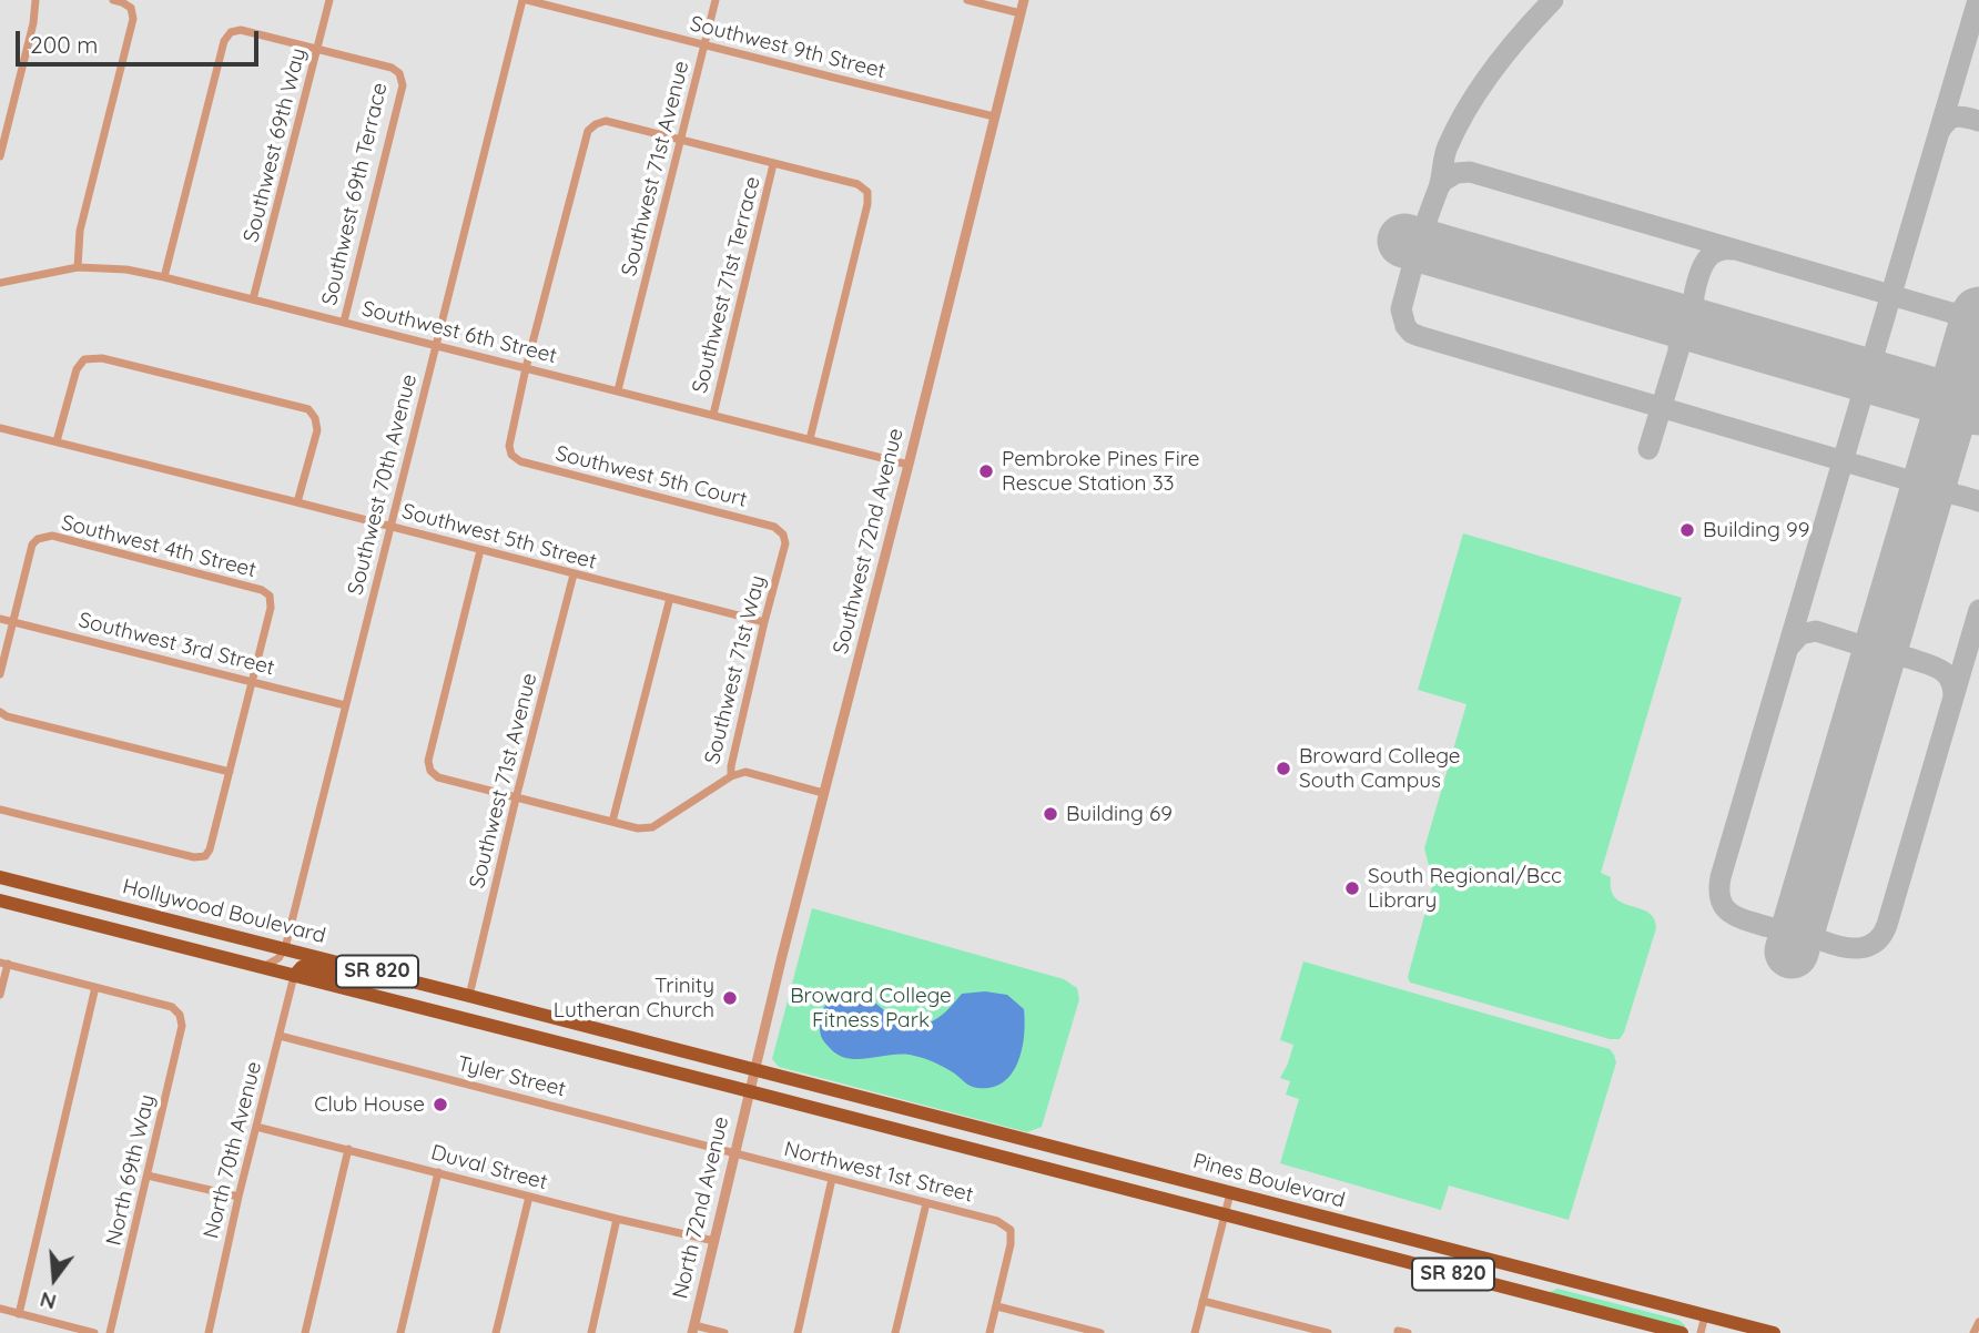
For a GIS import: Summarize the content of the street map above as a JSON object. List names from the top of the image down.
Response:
{
  "streets": {
    "highway": ["Hollywood Boulevard", "SR 820", "Pines Boulevard"],
    "street": [
      "Southwest 9th Street",
      "Southwest 69th Way",
      "Southwest 71st Avenue",
      "Southwest 69th Terrace",
      "Southwest 71st Terrace",
      "Southwest 6th Street",
      "Southwest 5th Court",
      "Southwest 70th Avenue",
      "Southwest 5th Street",
      "Southwest 72nd Avenue",
      "Southwest 4th Street",
      "Southwest 3rd Street",
      "Southwest 71st Way",
      "Tyler Street",
      "North 70th Avenue",
      "Duval Street",
      "North 69th Way",
      "Northwest 1st Street",
      "North 72nd Avenue"
    ]
  },
  "crossings": [
    ["Southwest 9th Street", "Southwest 71st Avenue"],
    ["Southwest 9th Street", "Southwest 70th Avenue"],
    ["Southwest 9th Street", "Southwest 72nd Avenue"],
    ["Southwest 69th Way", "Southwest 69th Terrace"],
    ["Southwest 69th Way", "Southwest 6th Street"],
    ["Southwest 71st Avenue", "Southwest 6th Street"],
    ["Southwest 71st Avenue", "Southwest 5th Street"],
    ["Southwest 71st Avenue", "Southwest 71st Way"],
    ["Southwest 71st Avenue", "Hollywood Boulevard"],
    ["Southwest 69th Terrace", "Southwest 6th Street"],
    ["Southwest 71st Terrace", "Southwest 6th Street"],
    ["Southwest 6th Street", "Southwest 5th Court"],
    ["Southwest 6th Street", "Southwest 70th Avenue"],
    ["Southwest 6th Street", "Southwest 72nd Avenue"],
    ["Southwest 5th Court", "Southwest 71st Way"],
    ["Southwest 70th Avenue", "Southwest 5th Street"],
    ["Southwest 70th Avenue", "Southwest 3rd Street"],
    ["Southwest 70th Avenue", "Hollywood Boulevard"],
    ["Southwest 5th Street", "Southwest 71st Way"],
    ["Southwest 72nd Avenue", "Hollywood Boulevard"],
    ["Southwest 72nd Avenue", "Pines Boulevard"],
    ["Southwest 72nd Avenue", "North 72nd Avenue"],
    ["Southwest 4th Street", "Southwest 3rd Street"],
    ["Hollywood Boulevard", "North 70th Avenue"],
    ["Hollywood Boulevard", "Pines Boulevard"],
    ["Hollywood Boulevard", "North 72nd Avenue"],
    ["Tyler Street", "North 70th Avenue"],
    ["Tyler Street", "Northwest 1st Street"],
    ["Tyler Street", "North 72nd Avenue"],
    ["North 70th Avenue", "Duval Street"],
    ["Duval Street", "North 72nd Avenue"],
    ["Northwest 1st Street", "North 72nd Avenue"],
    ["Pines Boulevard", "North 72nd Avenue"]
  ],
  "parks": ["Broward College Fitness Park"],
  "places": [
    "Pembroke Pines Fire Rescue Station 33",
    "Building 99",
    "Broward College South Campus",
    "Building 69",
    "South Regional/Bcc Library",
    "Trinity Lutheran Church",
    "Club House"
  ],
  "scale_bar": "200 m",
  "north": "bottom"
}
